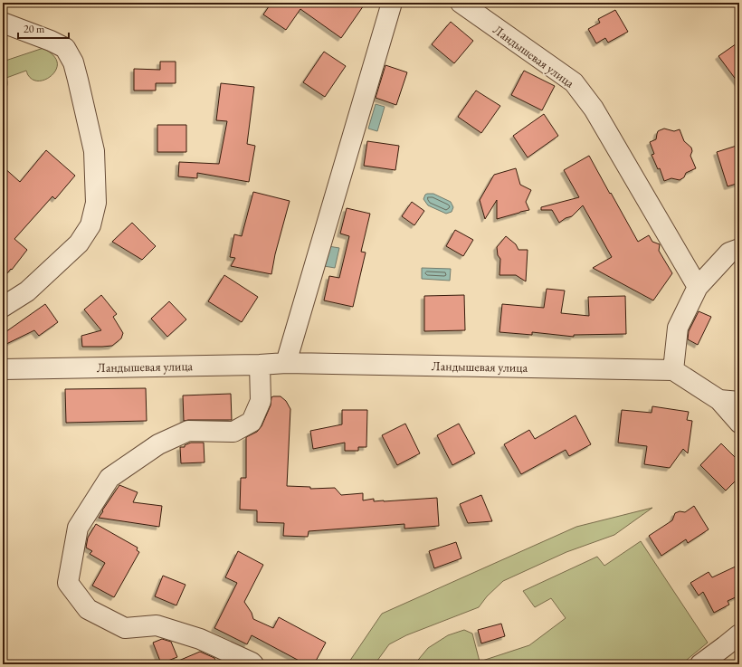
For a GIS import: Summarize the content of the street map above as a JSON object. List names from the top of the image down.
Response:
{
  "streets": {
    "street": ["Ландышевая улица"]
  },
  "scale_bar": "20 m"
}
